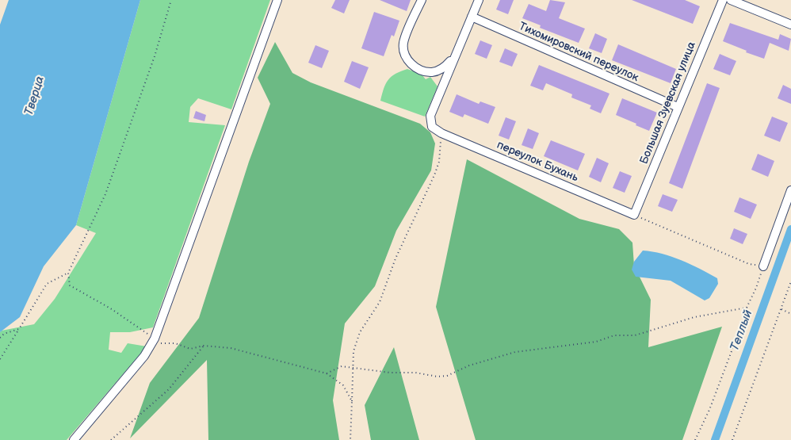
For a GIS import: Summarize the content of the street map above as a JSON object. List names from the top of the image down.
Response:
{
  "streets": {
    "street": ["Тихомировский переулок", "Большая Зуевская улица", "переулок Бухань"]
  },
  "crossings": [
    ["Тихомировский переулок", "Большая Зуевская улица"],
    ["Большая Зуевская улица", "переулок Бухань"]
  ],
  "water": ["Тверца", "Теплый"]
}
